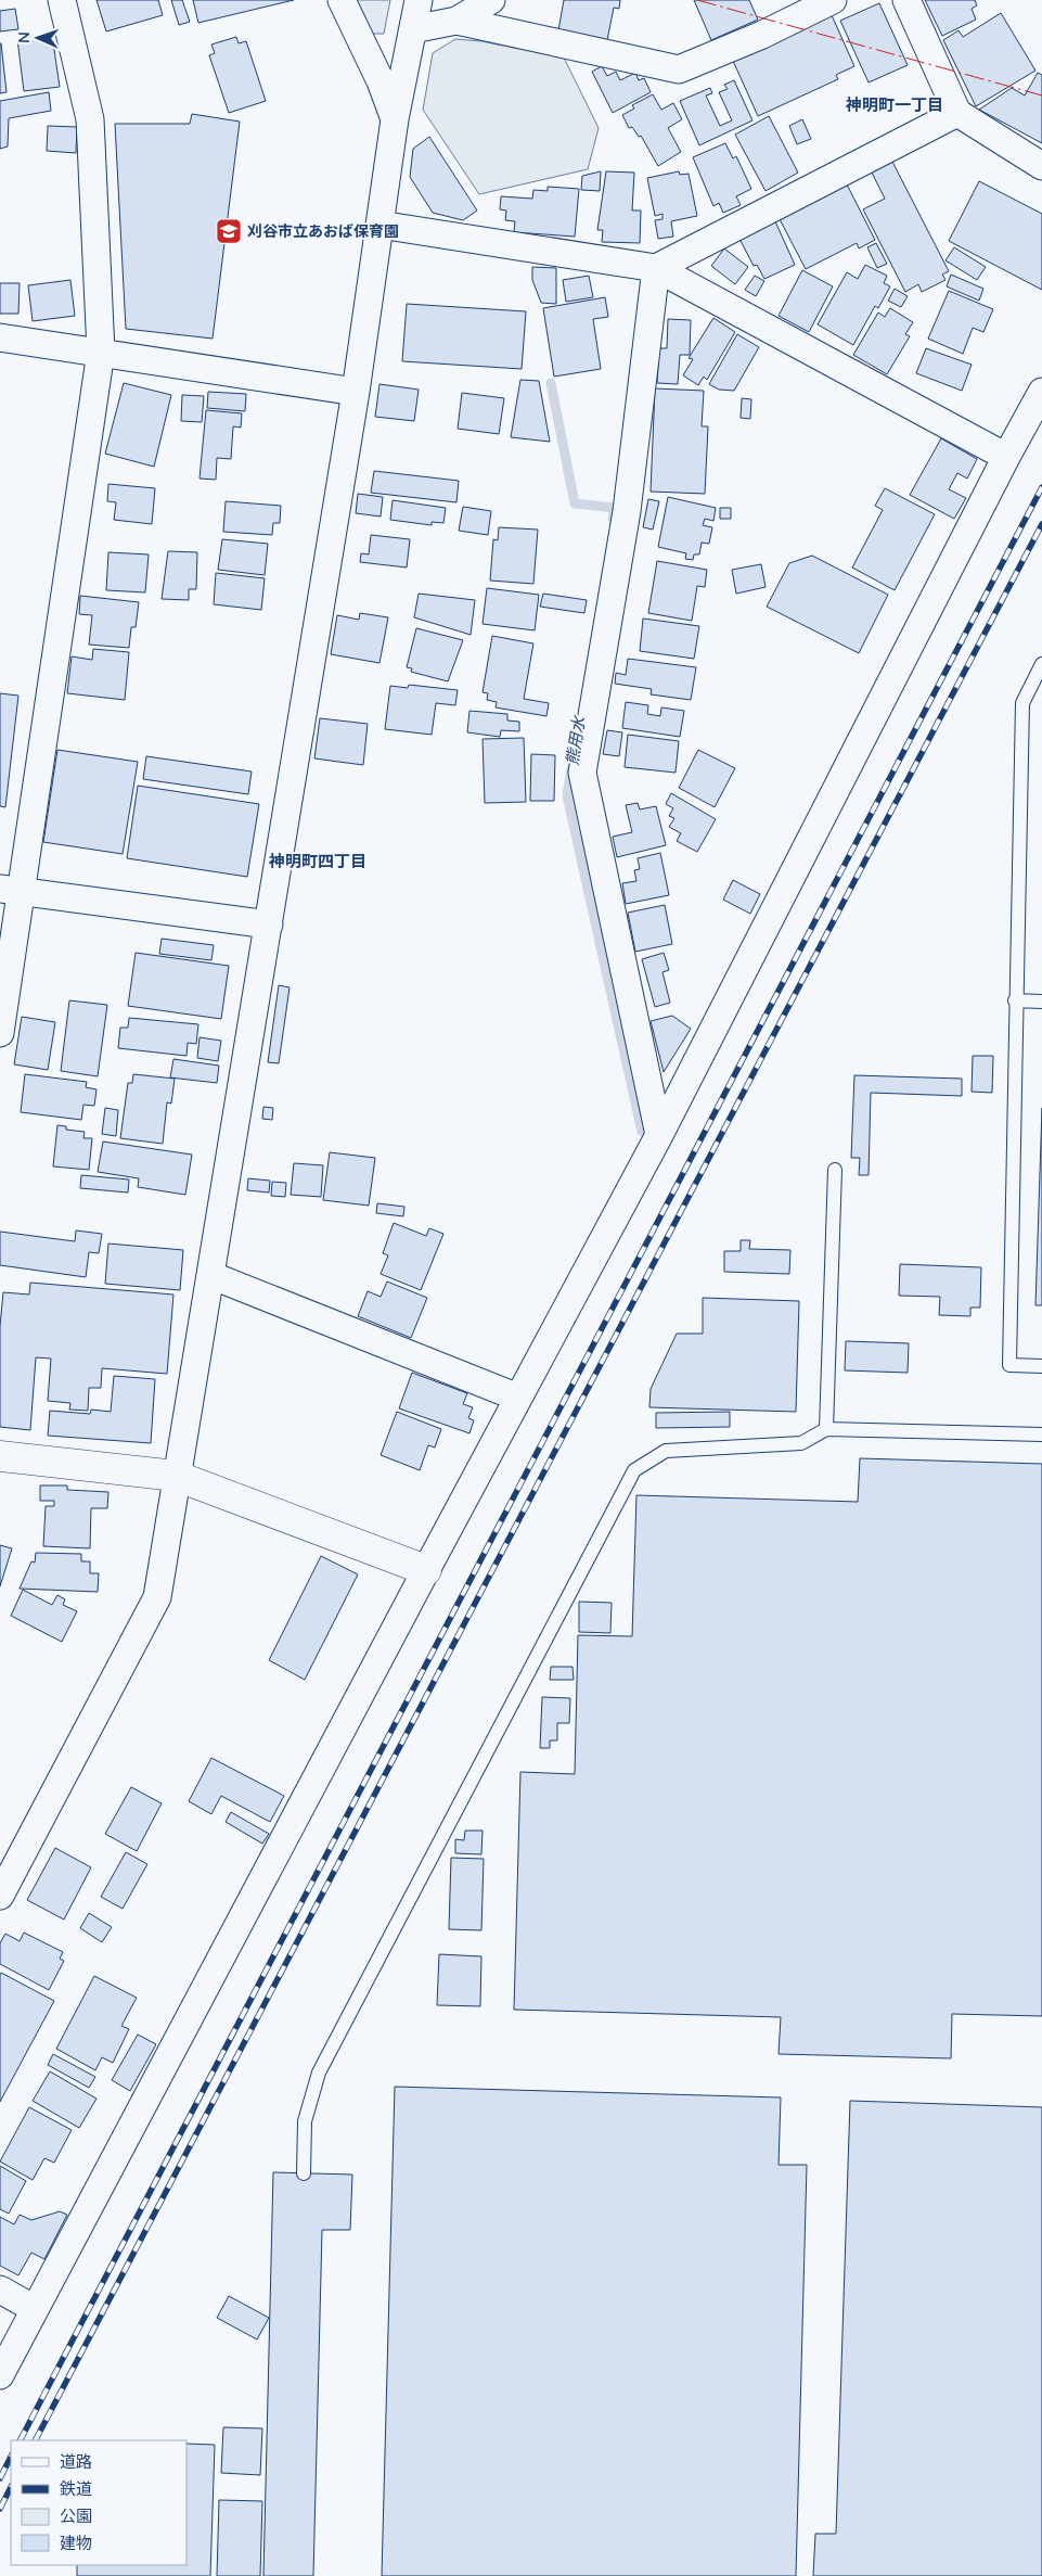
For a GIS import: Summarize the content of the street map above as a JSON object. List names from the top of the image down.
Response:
{
  "districts": ["神明町一丁目", "神明町四丁目"],
  "water": ["熊用水"],
  "places": {
    "school or university": ["刈谷市立あおば保育園"]
  },
  "legend": [
    "道路",
    "鉄道",
    "公園",
    "建物"
  ],
  "north": "left"
}
